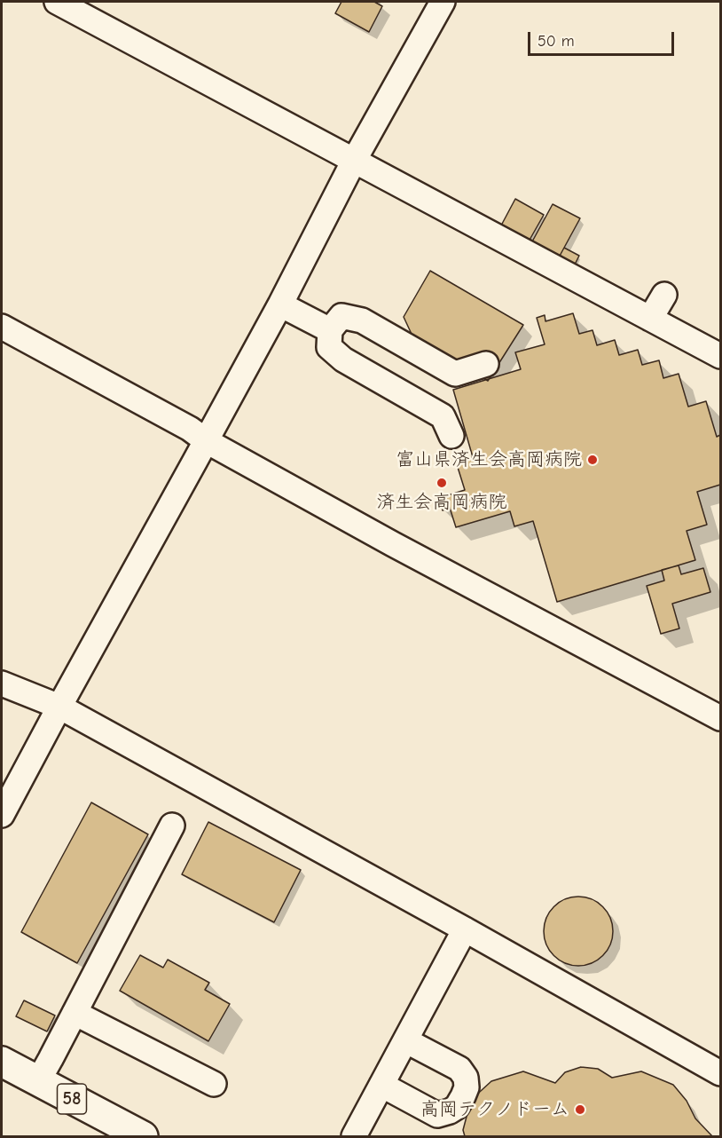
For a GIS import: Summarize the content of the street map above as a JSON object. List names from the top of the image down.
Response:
{
  "streets": {
    "main road": ["58"]
  },
  "places": ["富山県済生会高岡病院", "済生会高岡病院", "高岡テクノドーム"],
  "scale_bar": "50 m"
}
